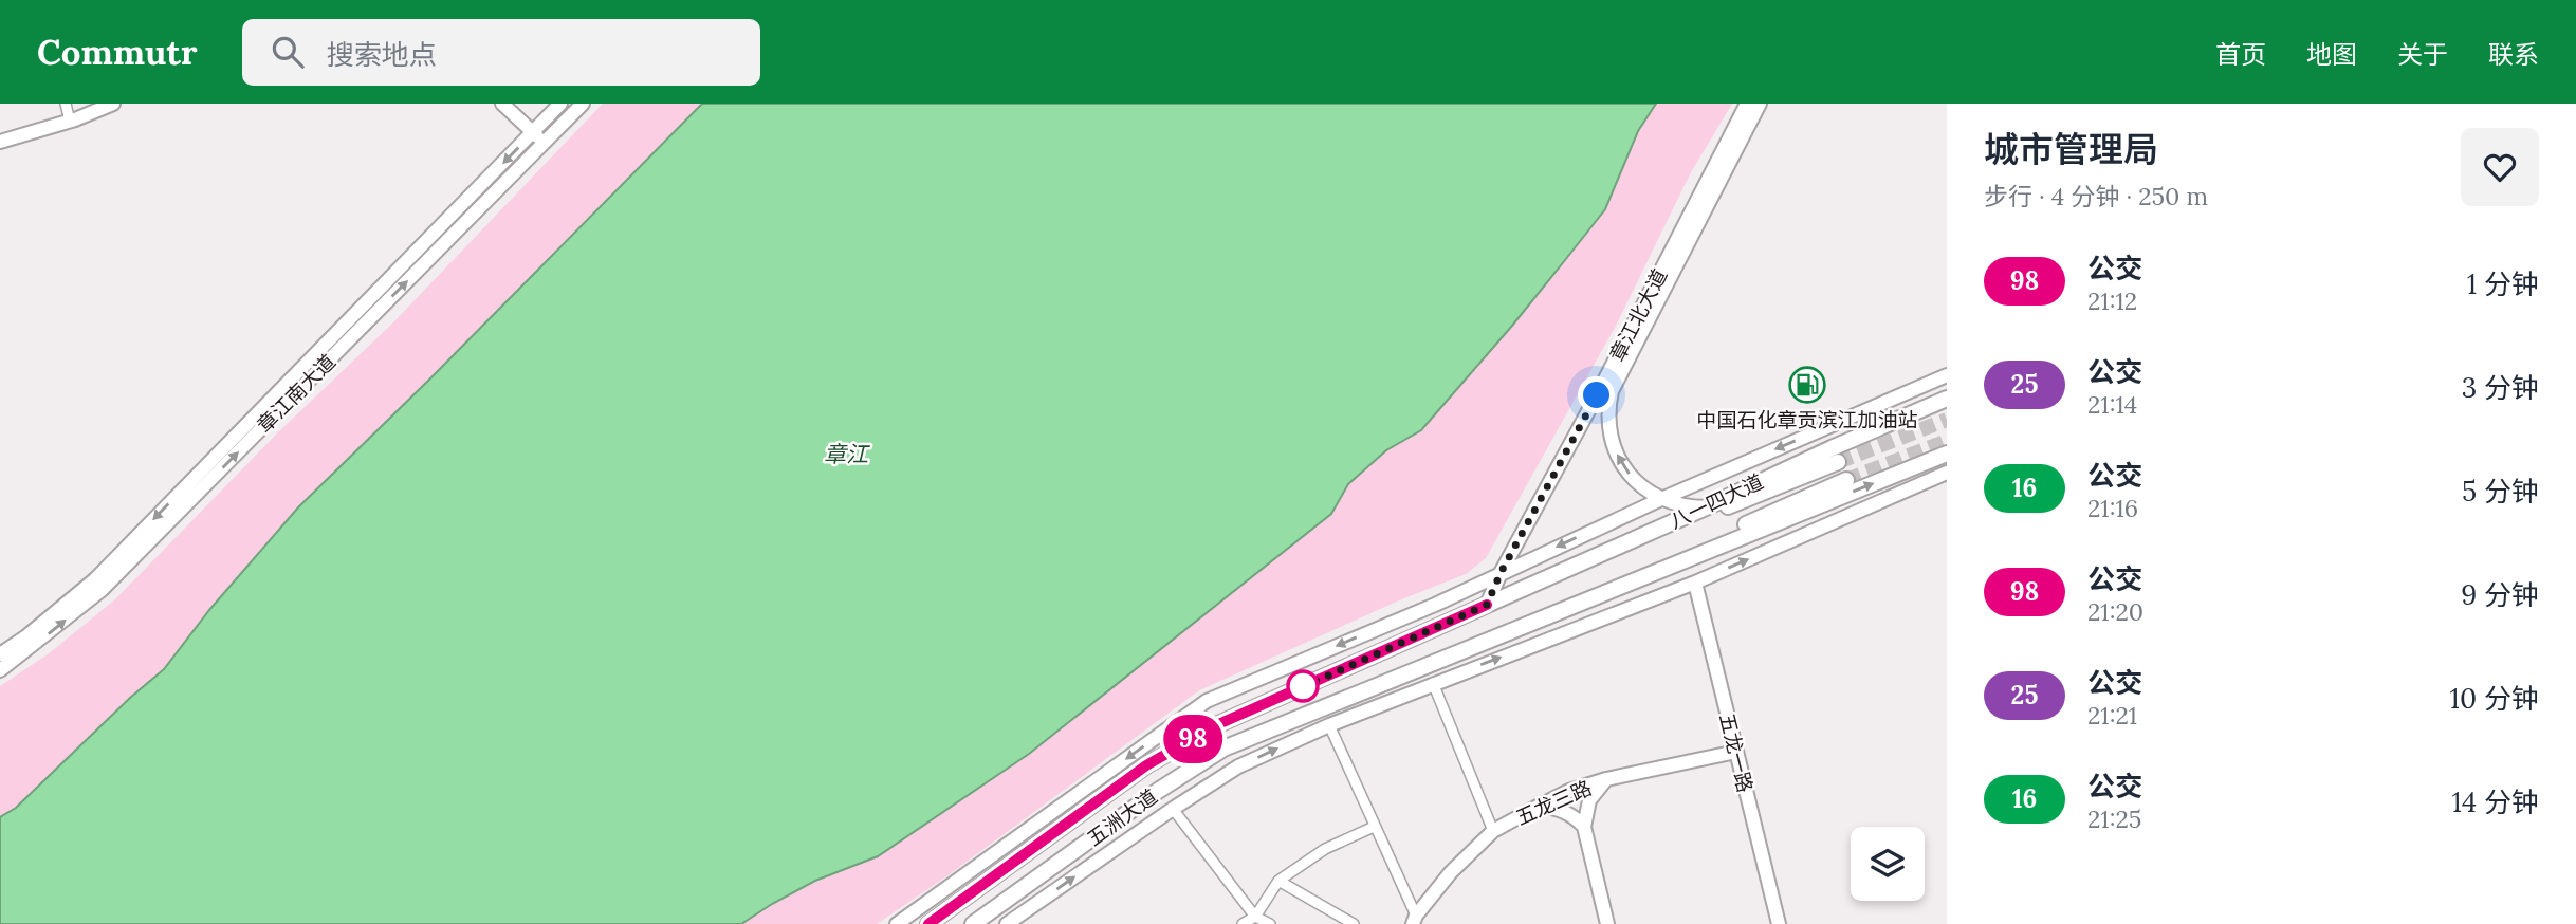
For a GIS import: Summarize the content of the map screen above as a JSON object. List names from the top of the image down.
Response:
{
  "streets": {
    "main road": ["八一四大道", "五洲大道"],
    "street": [
      "章江北大道",
      "章江南大道",
      "五龙一路",
      "五龙三路"
    ]
  },
  "crossings": [
    ["章江北大道", "八一四大道"],
    ["章江北大道", "五洲大道"],
    ["八一四大道", "五洲大道"],
    ["五龙一路", "五龙三路"]
  ],
  "water": ["章江"],
  "places": {
    "fuel station": ["中国石化章贡滨江加油站"]
  },
  "lines": ["bus line 98"],
  "page": {
    "header": "Commutr",
    "search": "搜索地点",
    "nav": [
      "首页",
      "地图",
      "关于",
      "联系"
    ],
    "on_map": "98",
    "heading": ["城市管理局", "步行 · 4 分钟 · 250 m"],
    "list": [
      {
        "mark": "98",
        "name": "公交",
        "note": "21:12",
        "value": "1 分钟"
      },
      {
        "mark": "25",
        "name": "公交",
        "note": "21:14",
        "value": "3 分钟"
      },
      {
        "mark": "16",
        "name": "公交",
        "note": "21:16",
        "value": "5 分钟"
      },
      {
        "mark": "98",
        "name": "公交",
        "note": "21:20",
        "value": "9 分钟"
      },
      {
        "mark": "25",
        "name": "公交",
        "note": "21:21",
        "value": "10 分钟"
      },
      {
        "mark": "16",
        "name": "公交",
        "note": "21:25",
        "value": "14 分钟"
      }
    ]
  }
}
